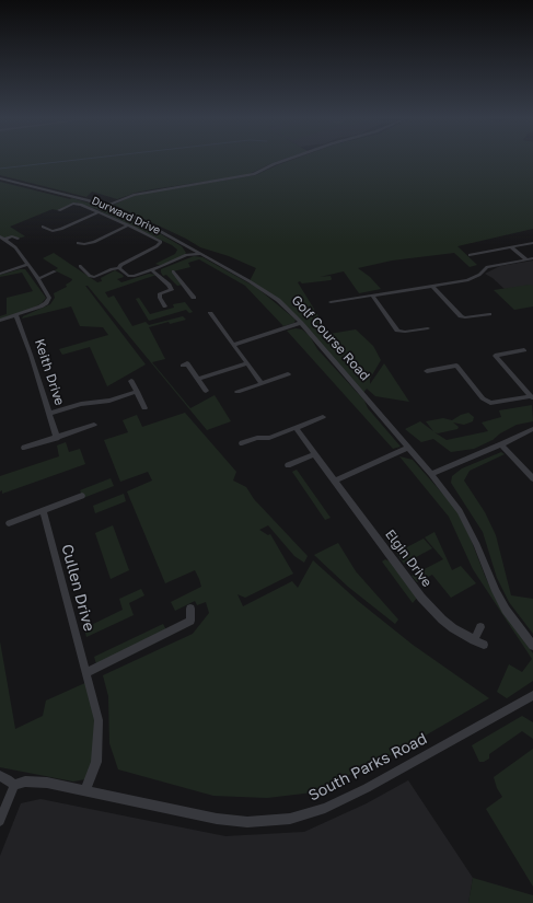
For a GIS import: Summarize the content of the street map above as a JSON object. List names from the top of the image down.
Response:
{
  "streets": {
    "street": [
      "Durward Drive",
      "Golf Course Road",
      "Keith Drive",
      "Elgin Drive",
      "Cullen Drive",
      "South Parks Road"
    ]
  },
  "crossings": [
    ["Cullen Drive", "South Parks Road"]
  ]
}
